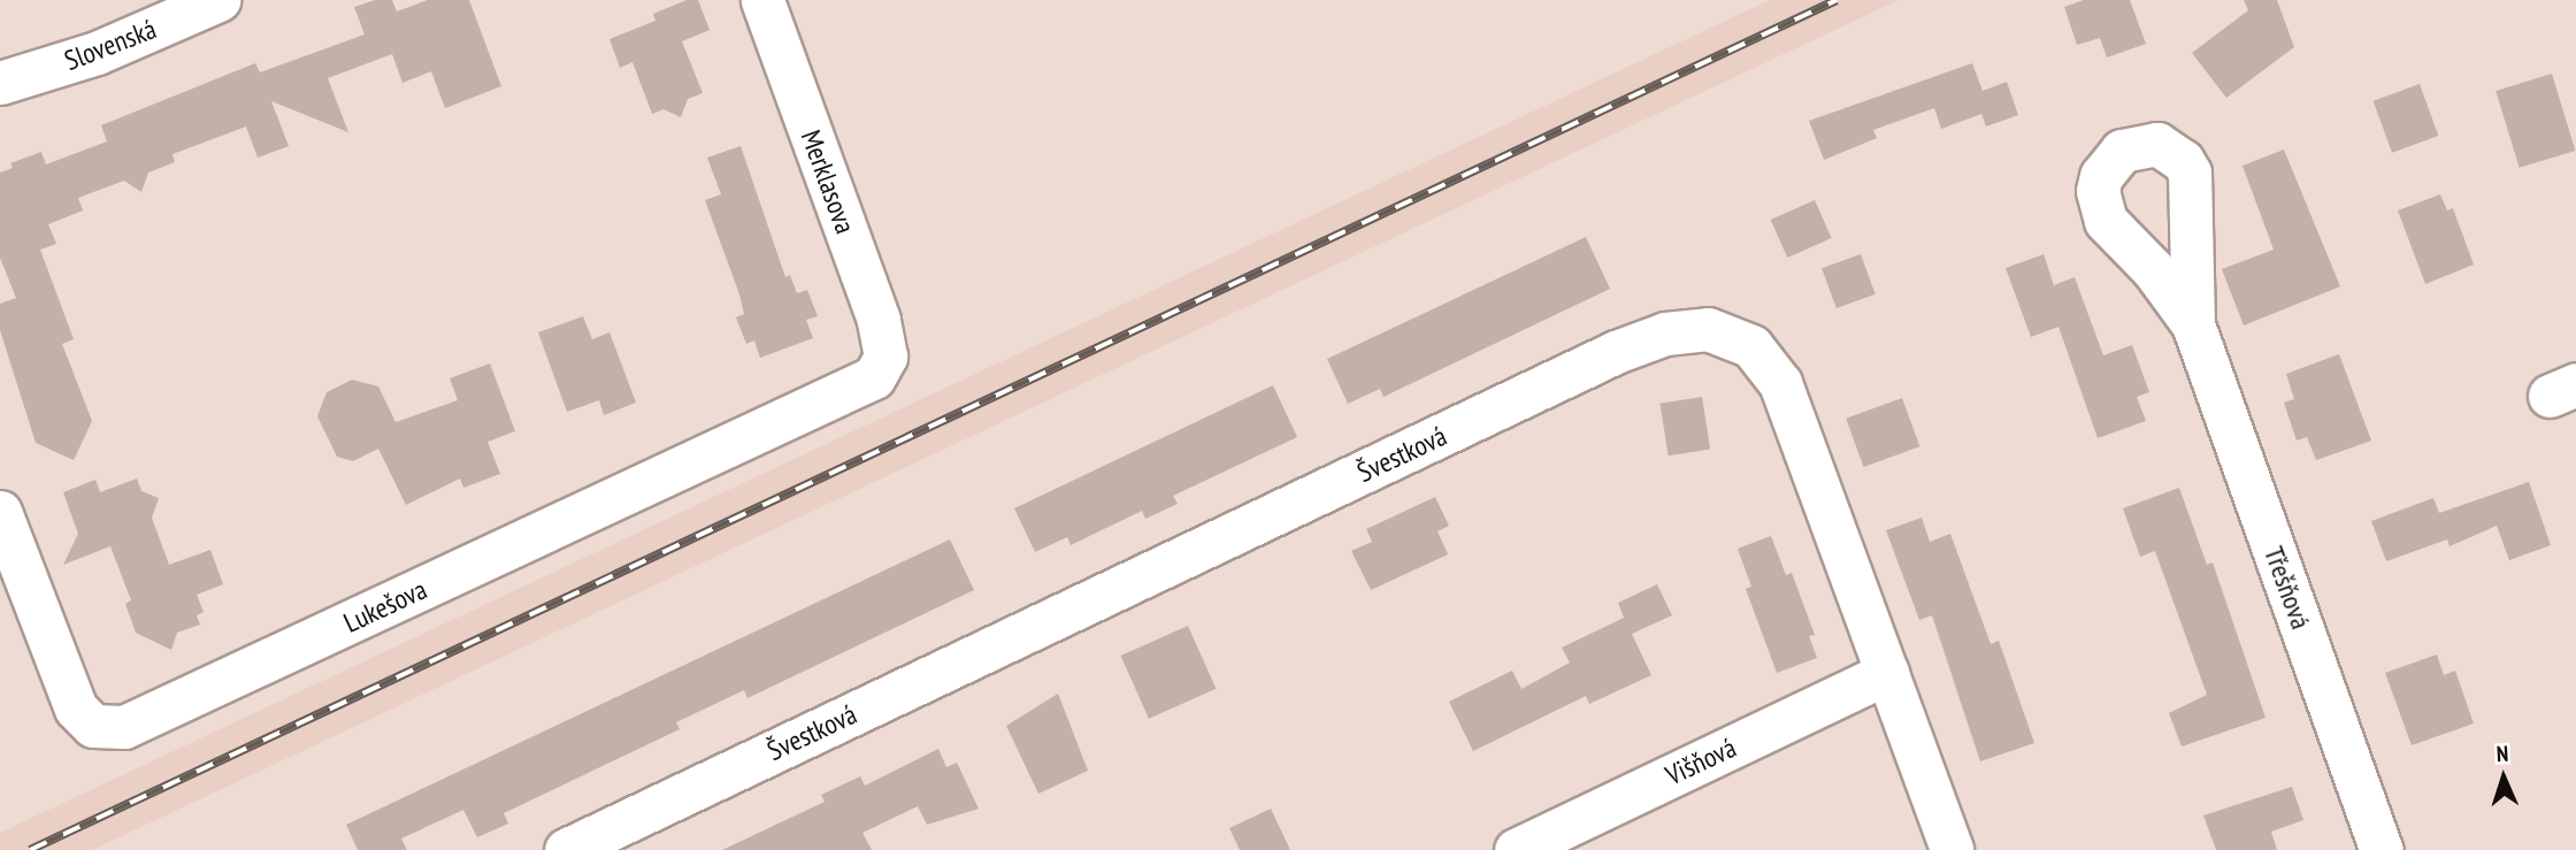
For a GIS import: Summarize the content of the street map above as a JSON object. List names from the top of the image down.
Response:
{
  "streets": {
    "street": [
      "Slovenská",
      "Merklasova",
      "Švestková",
      "Třešňová",
      "Lukešova",
      "Višňová"
    ]
  },
  "crossings": [
    ["Merklasova", "Lukešova"],
    ["Švestková", "Višňová"]
  ],
  "north": "top"
}
